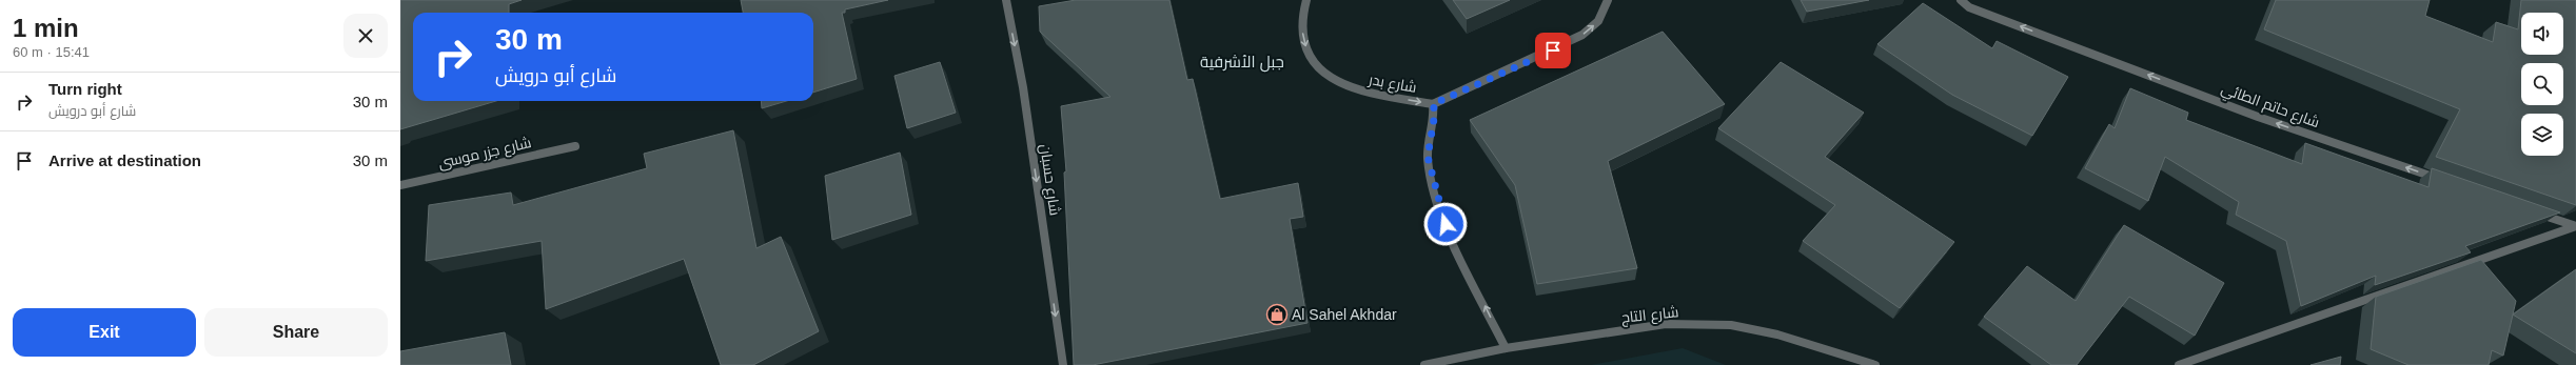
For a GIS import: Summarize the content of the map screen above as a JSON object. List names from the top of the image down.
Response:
{
  "streets": {
    "street": [
      "شارع بدر",
      "شارع حاتم الطائي",
      "شارع جزر موسى",
      "شارع حسبان",
      "شارع التاج"
    ]
  },
  "crossings": [
    ["شارع بدر", "شارع التاج"]
  ],
  "one_way": ["شارع حاتم الطائي", "شارع حسبان"],
  "districts": ["جبل الأشرفية"],
  "places": {
    "shop": ["Al Sahel Akhdar"]
  },
  "page": {
    "heading": ["1 min", "60 m · 15:41"],
    "turn": ["30 m", "شارع أبو درويش"],
    "list": [
      {
        "name": "Turn right",
        "note": "شارع أبو درويش",
        "value": "30 m"
      },
      {
        "name": "Arrive at destination",
        "value": "30 m"
      }
    ],
    "buttons": ["Exit", "Share"]
  }
}
